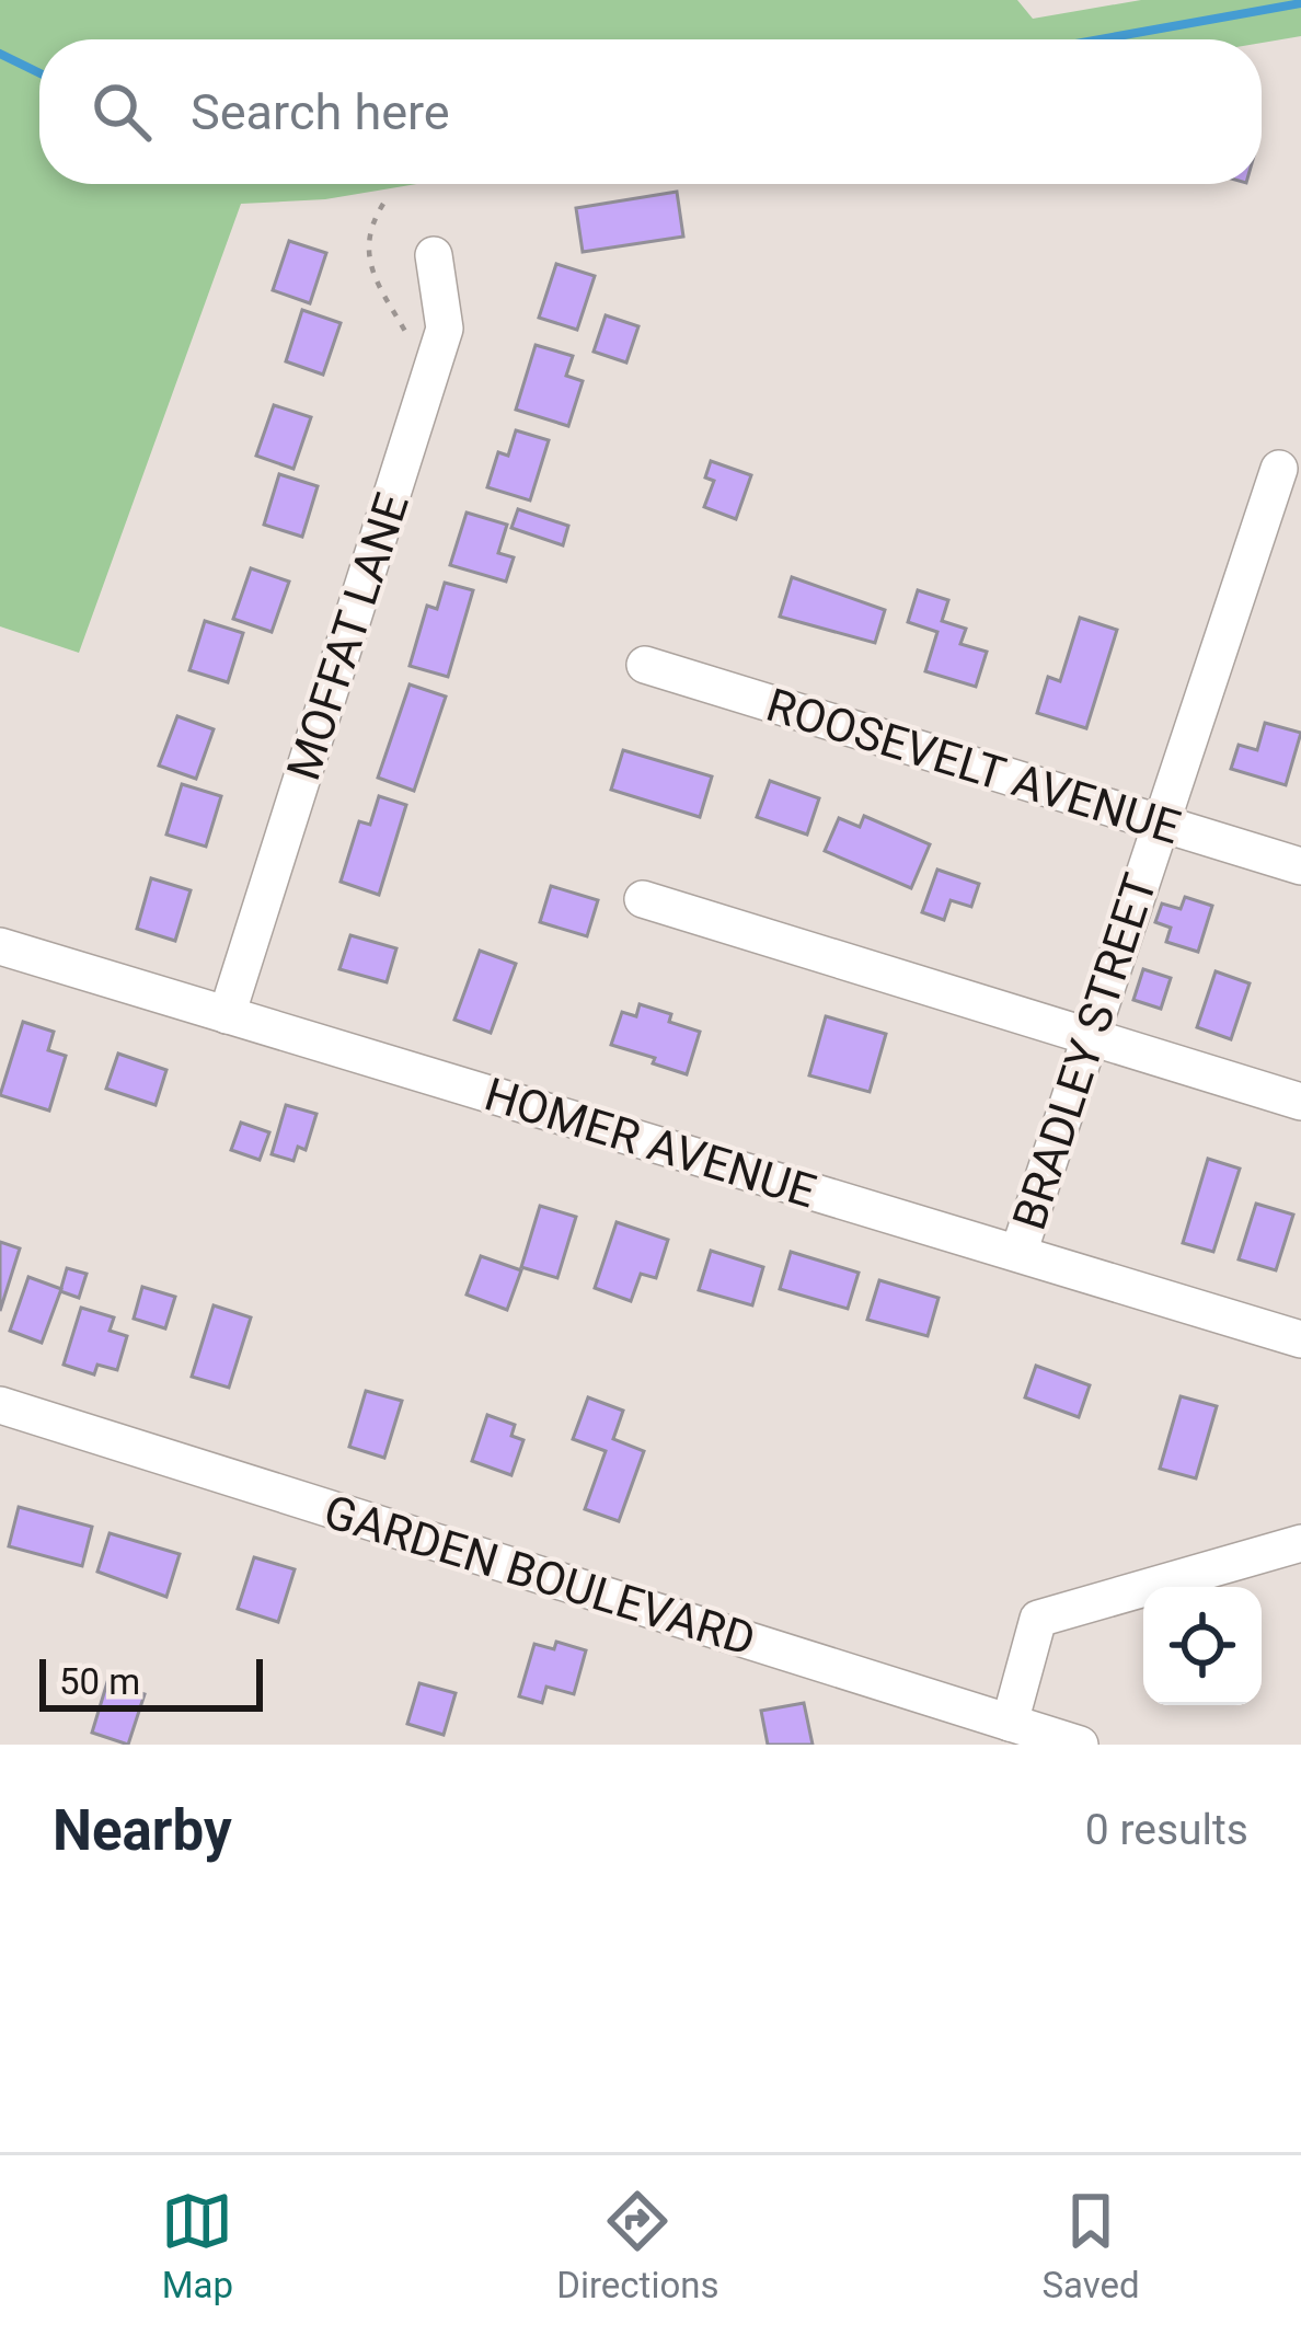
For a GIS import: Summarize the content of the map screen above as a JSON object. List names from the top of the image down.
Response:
{
  "streets": {
    "street": [
      "MOFFAT LANE",
      "ROOSEVELT AVENUE",
      "BRADLEY STREET",
      "HOMER AVENUE",
      "GARDEN BOULEVARD"
    ]
  },
  "crossings": [
    ["MOFFAT LANE", "HOMER AVENUE"],
    ["ROOSEVELT AVENUE", "BRADLEY STREET"],
    ["BRADLEY STREET", "HOMER AVENUE"]
  ],
  "scale_bar": "50 m",
  "page": {
    "search": "Search here",
    "scale": "50 m",
    "heading": ["Nearby", "0 results"],
    "nav": ["Map", "Directions", "Saved"]
  }
}
